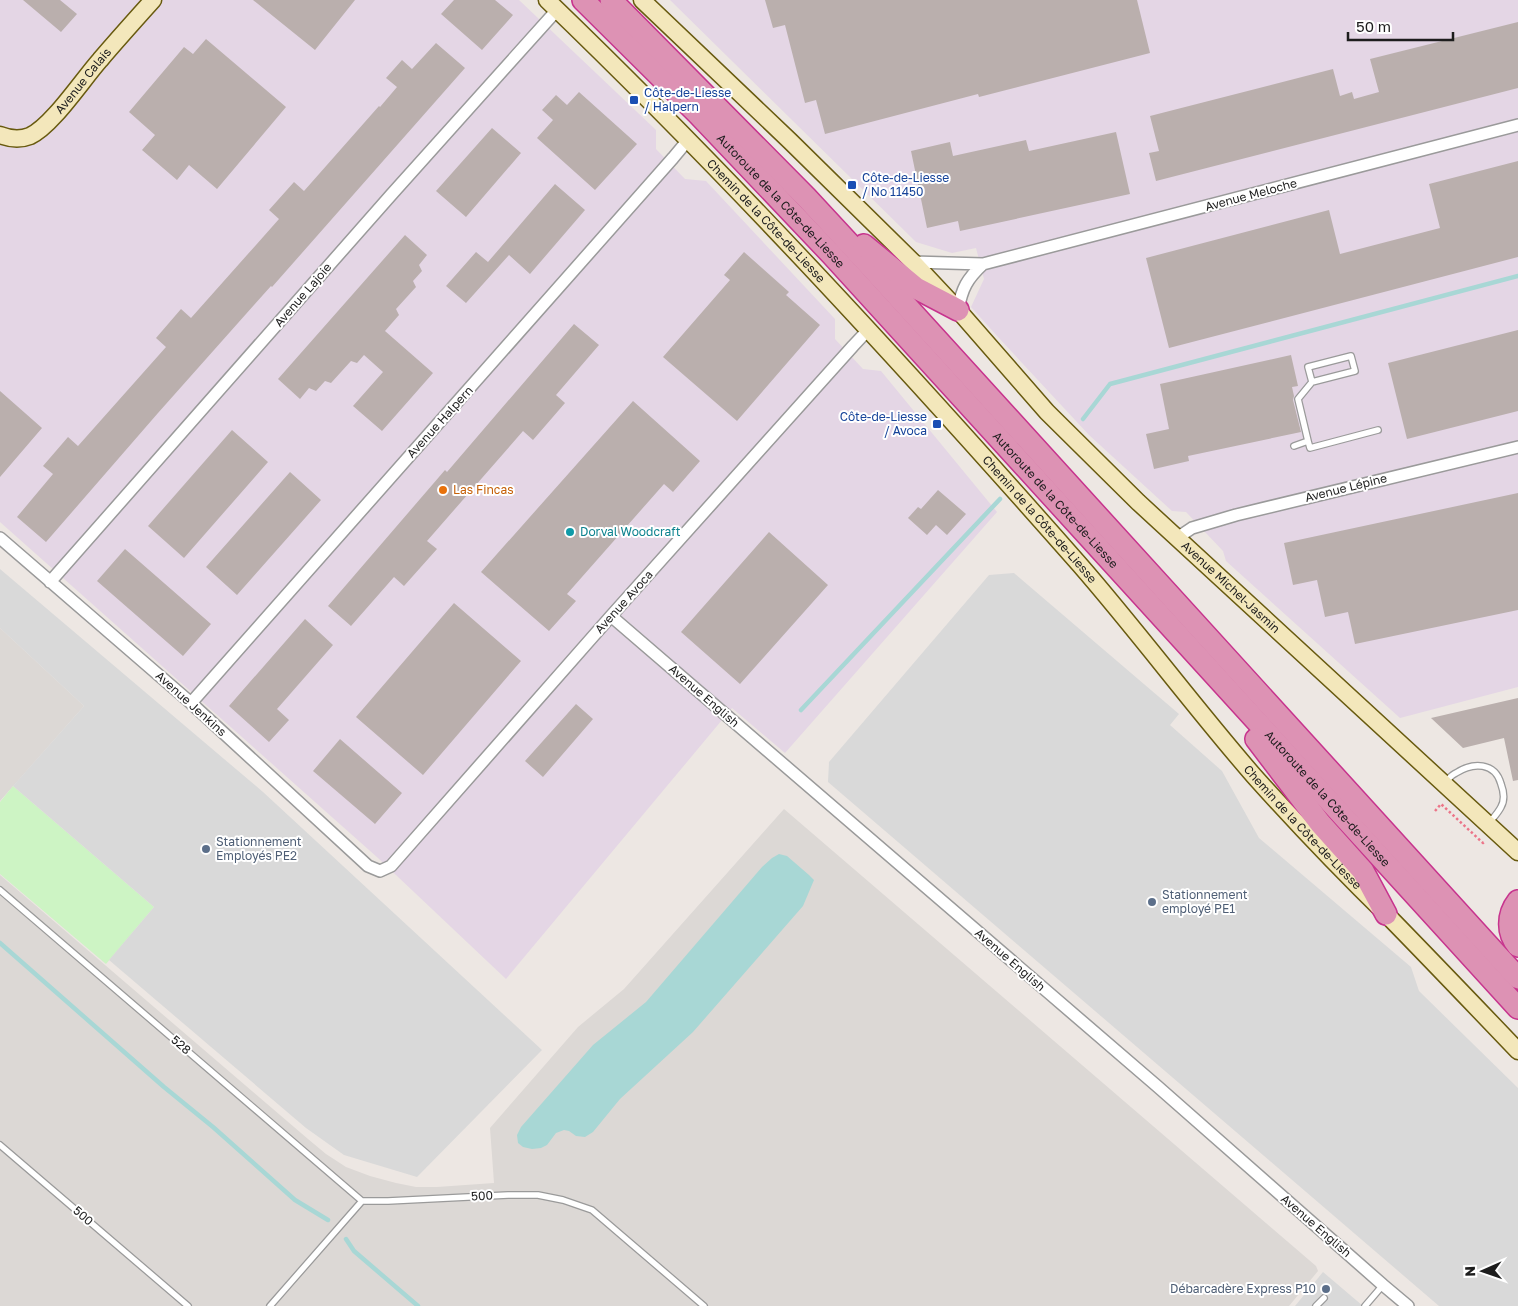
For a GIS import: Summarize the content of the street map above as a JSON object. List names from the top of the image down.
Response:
{
  "streets": {
    "highway": ["Autoroute de la Côte-de-Liesse"],
    "main road": ["Avenue Calais", "Chemin de la Côte-de-Liesse", "Avenue Michel-Jasmin"],
    "street": [
      "Avenue Meloche",
      "Avenue Lajoie",
      "Avenue Halpern",
      "Avenue Lépine",
      "Avenue Avoca",
      "Avenue English",
      "Avenue Jenkins"
    ],
    "lane": ["528", "500"]
  },
  "crossings": [
    ["Chemin de la Côte-de-Liesse", "Avenue Lajoie"],
    ["Chemin de la Côte-de-Liesse", "Avenue Halpern"],
    ["Chemin de la Côte-de-Liesse", "Avenue Avoca"],
    ["Avenue Lajoie", "Avenue Jenkins"],
    ["Avenue Halpern", "Avenue Jenkins"],
    ["Avenue Lépine", "Avenue Michel-Jasmin"],
    ["Avenue Avoca", "Avenue English"],
    ["Avenue Avoca", "Avenue Jenkins"],
    ["528", "500"]
  ],
  "places": {
    "transit": ["Côte-de-Liesse / Halpern", "Côte-de-Liesse / No 11450", "Côte-de-Liesse / Avoca"],
    "other": [
      "Las Fincas",
      "Dorval Woodcraft",
      "Stationnement Employés PE2",
      "Stationnement employé PE1",
      "Débarcadère Express P10"
    ]
  },
  "scale_bar": "50 m",
  "north": "left"
}
